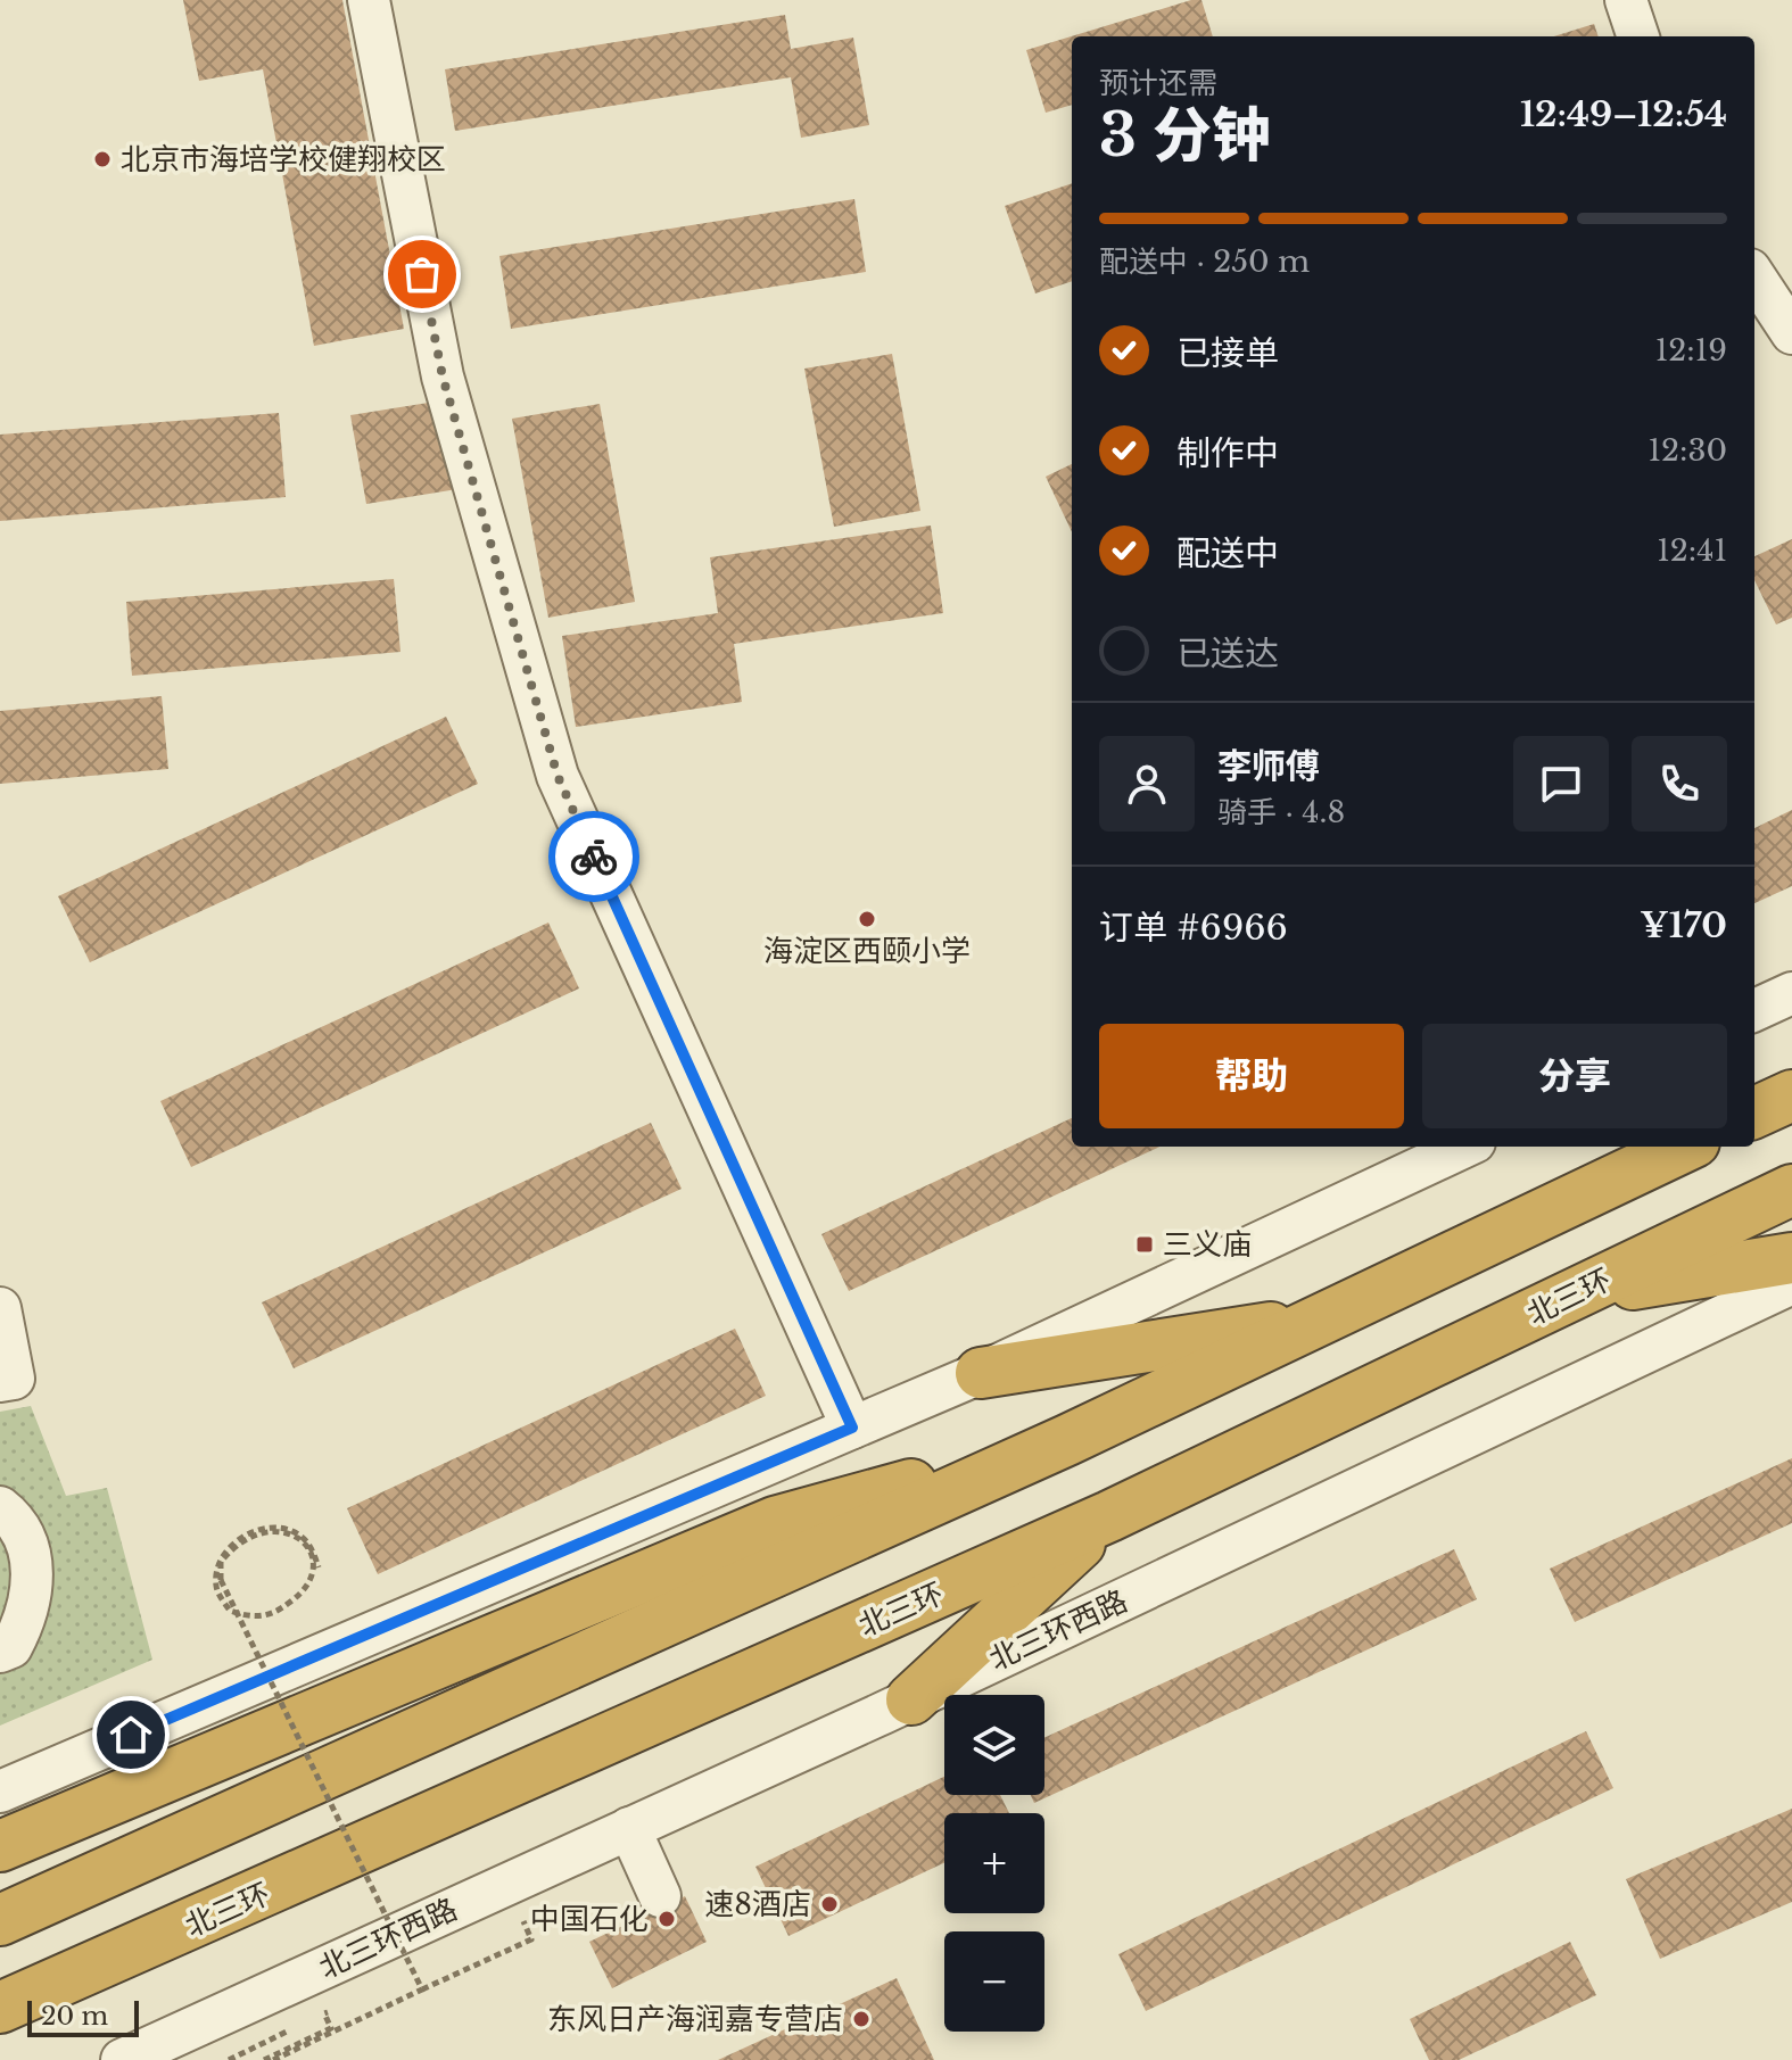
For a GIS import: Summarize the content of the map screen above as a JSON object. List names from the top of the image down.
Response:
{
  "streets": {
    "highway": ["北三环"],
    "street": ["北三环西路"]
  },
  "places": {
    "other": [
      "北京市海培学校健翔校区",
      "海淀区西颐小学",
      "速8酒店",
      "中国石化",
      "东风日产海润嘉专营店"
    ],
    "transit": ["三义庙"]
  },
  "scale_bar": "20 m",
  "page": {
    "heading": ["3 分钟", "预计还需", "12:49–12:54"],
    "panel": [
      "李师傅",
      "骑手 · 4.8",
      "订单 #6966",
      "¥170"
    ],
    "bar": "配送中 · 250 m",
    "list": [
      ["已接单", "12:19"],
      ["制作中", "12:30"],
      ["配送中", "12:41"],
      "已送达"
    ],
    "buttons": ["帮助", "分享"],
    "map_buttons": ["+", "−"],
    "scale": "20 m"
  }
}
